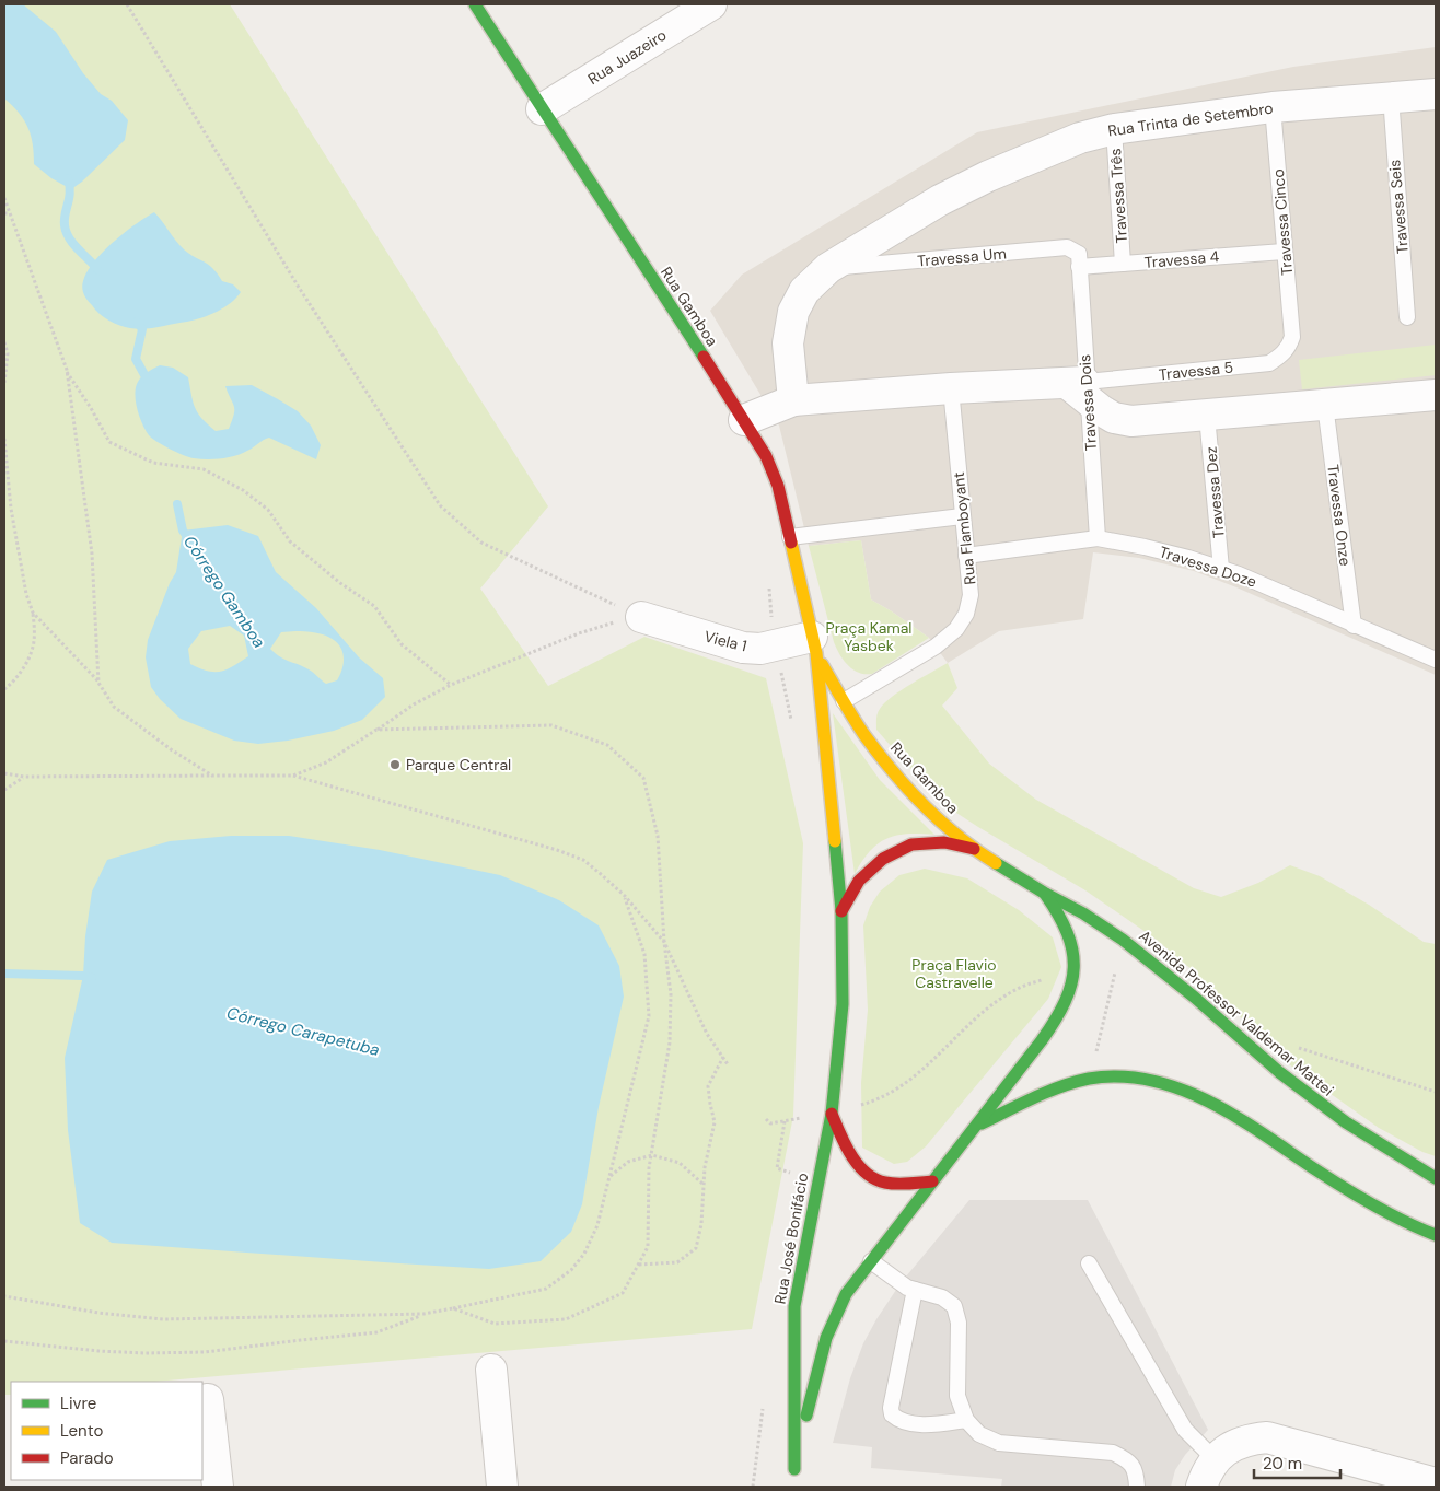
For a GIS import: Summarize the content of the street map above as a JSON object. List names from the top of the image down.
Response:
{
  "streets": {
    "main road": ["Rua Gamboa", "Avenida Professor Valdemar Mattei", "Rua José Bonifácio"],
    "street": ["Rua Juazeiro", "Rua Trinta de Setembro", "Viela 1"],
    "lane": [
      "Travessa Três",
      "Travessa Seis",
      "Travessa Cinco",
      "Travessa Um",
      "Travessa 4",
      "Travessa 5",
      "Travessa Dois",
      "Travessa Dez",
      "Travessa Onze",
      "Rua Flamboyant",
      "Travessa Doze"
    ]
  },
  "crossings": [
    ["Rua Juazeiro", "Rua Gamboa"],
    ["Rua Trinta de Setembro", "Travessa Três"],
    ["Rua Trinta de Setembro", "Travessa Seis"],
    ["Rua Trinta de Setembro", "Travessa Cinco"],
    ["Rua Trinta de Setembro", "Travessa Um"],
    ["Travessa Três", "Travessa 4"],
    ["Travessa Cinco", "Travessa 4"],
    ["Travessa Cinco", "Travessa 5"],
    ["Travessa Um", "Travessa 4"],
    ["Travessa Um", "Travessa Dois"],
    ["Travessa 4", "Travessa Dois"],
    ["Rua Gamboa", "Rua Flamboyant"],
    ["Rua Gamboa", "Viela 1"],
    ["Rua Gamboa", "Avenida Professor Valdemar Mattei"],
    ["Rua Gamboa", "Rua José Bonifácio"],
    ["Travessa 5", "Travessa Dois"],
    ["Travessa Dois", "Travessa Doze"],
    ["Travessa Dez", "Travessa Doze"],
    ["Travessa Onze", "Travessa Doze"],
    ["Rua Flamboyant", "Travessa Doze"],
    ["Avenida Professor Valdemar Mattei", "Rua José Bonifácio"]
  ],
  "water": ["Córrego Gamboa", "Córrego Carapetuba"],
  "parks": ["Praça Kamal Yasbek", "Praça Flavio Castravelle"],
  "places": ["Parque Central"],
  "legend": ["Livre", "Lento", "Parado"],
  "scale_bar": "20 m"
}
